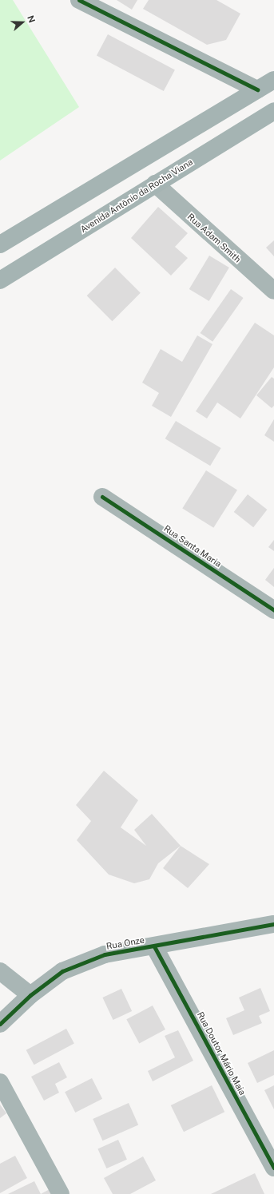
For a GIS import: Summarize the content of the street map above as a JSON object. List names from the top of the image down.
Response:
{
  "streets": {
    "main road": ["Avenida Antônio da Rocha Viana"],
    "street": [
      "Rua Adam Smith",
      "Rua Santa Maria",
      "Rua Onze",
      "Rua Doutor Mário Maia"
    ]
  },
  "crossings": [
    ["Avenida Antônio da Rocha Viana", "Rua Adam Smith"],
    ["Rua Onze", "Rua Doutor Mário Maia"]
  ],
  "north": "right"
}
